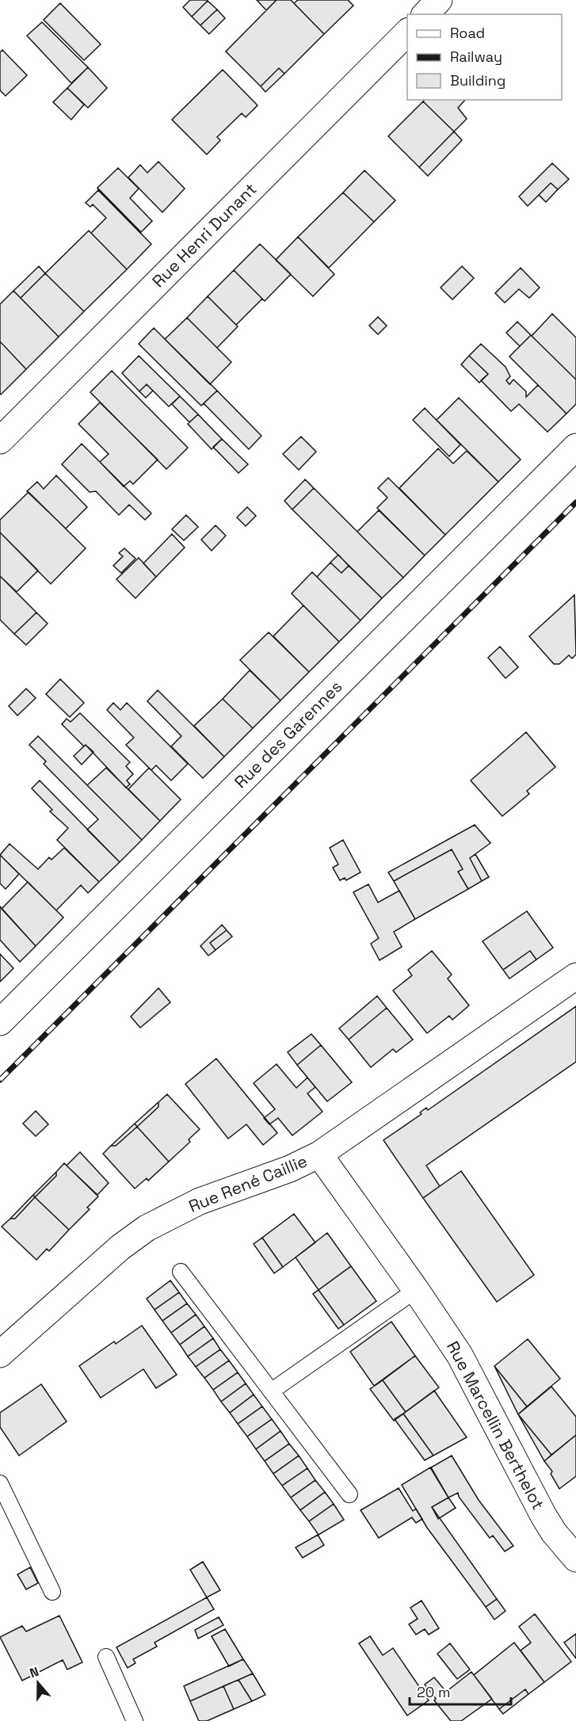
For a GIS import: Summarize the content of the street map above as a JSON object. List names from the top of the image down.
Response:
{
  "streets": {
    "street": [
      "Rue Henri Dunant",
      "Rue des Garennes",
      "Rue René Caillie",
      "Rue Marcellin Berthelot"
    ]
  },
  "crossings": [
    ["Rue René Caillie", "Rue Marcellin Berthelot"]
  ],
  "legend": ["Road", "Railway", "Building"],
  "scale_bar": "20 m",
  "north": "top"
}
